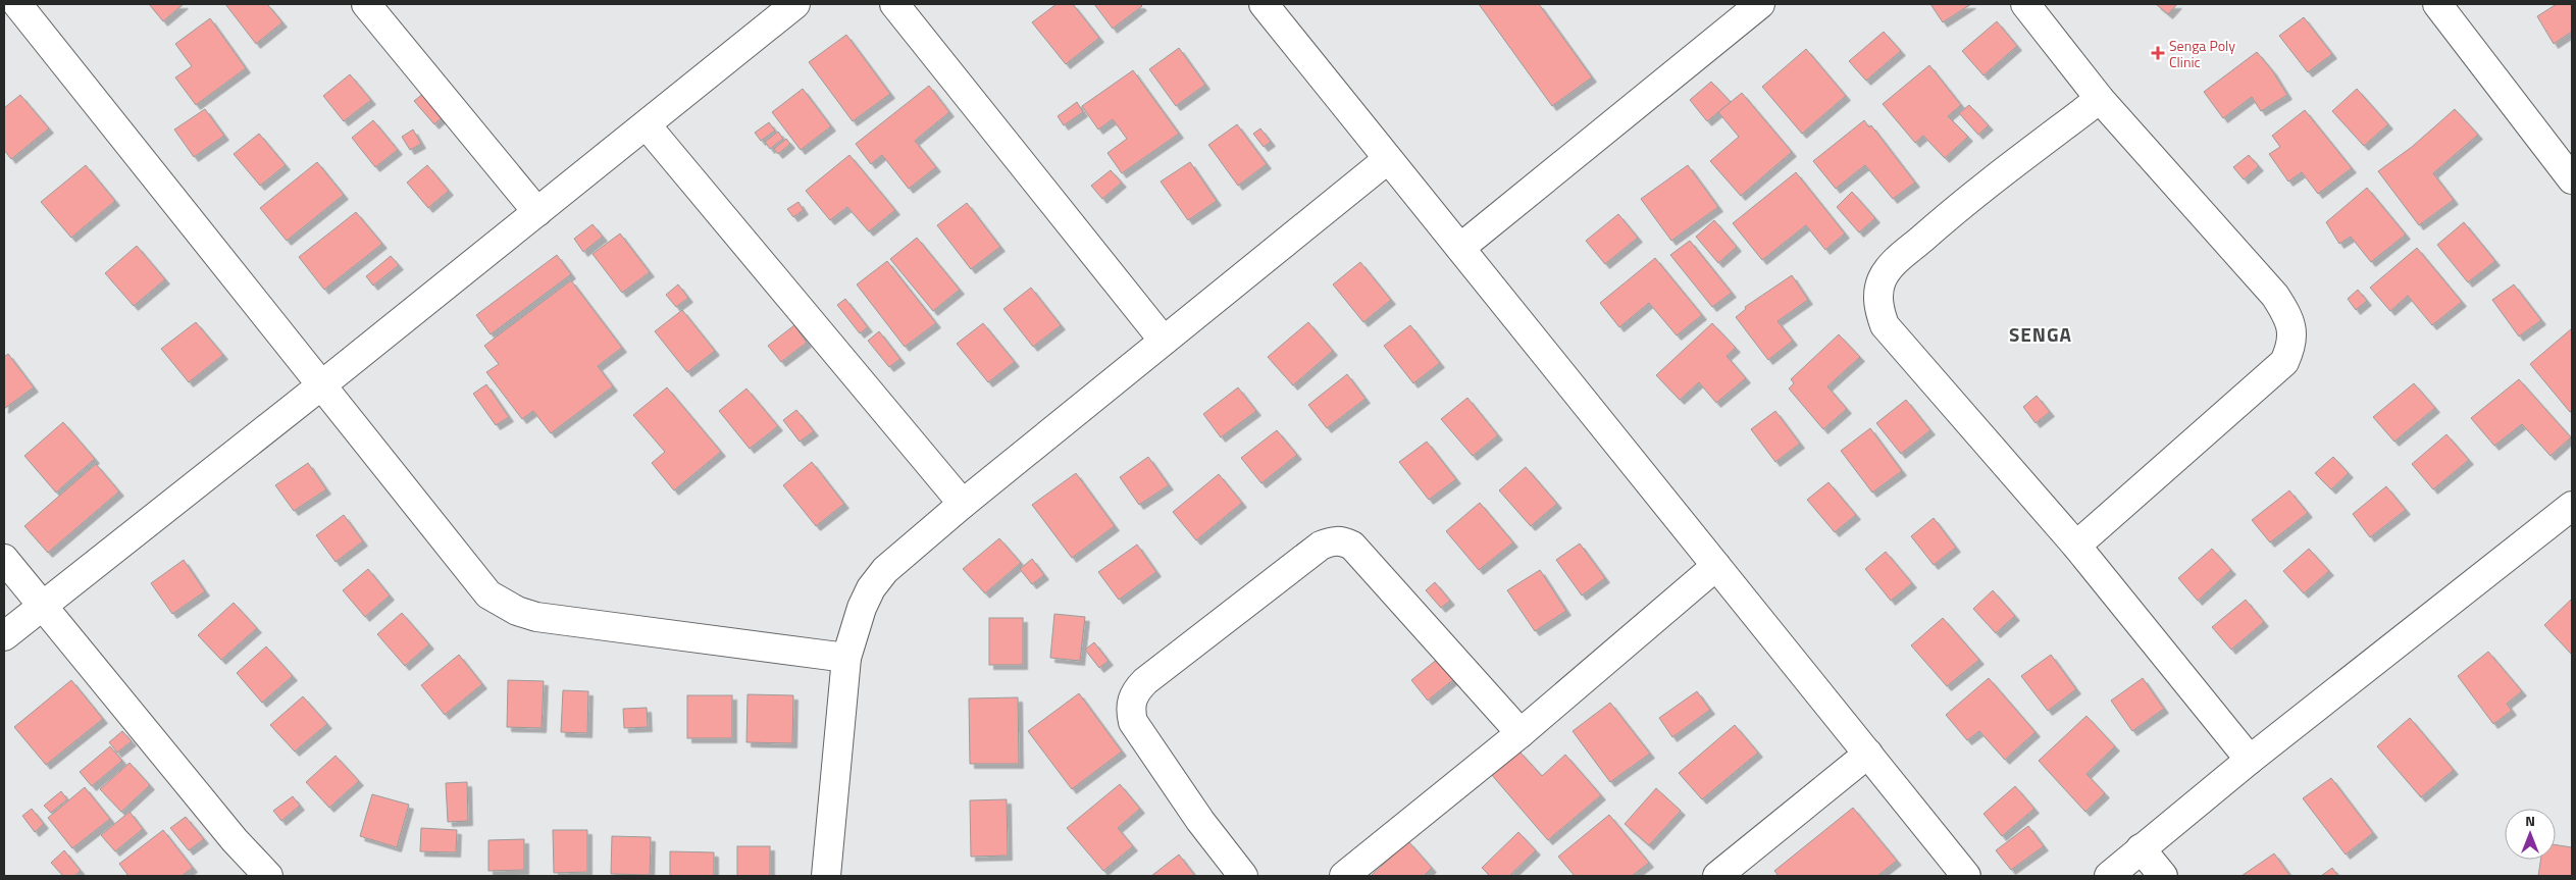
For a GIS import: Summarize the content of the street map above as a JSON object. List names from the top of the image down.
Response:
{
  "districts": ["SENGA"],
  "places": {
    "health": ["Senga Poly Clinic"]
  },
  "north": "top"
}
